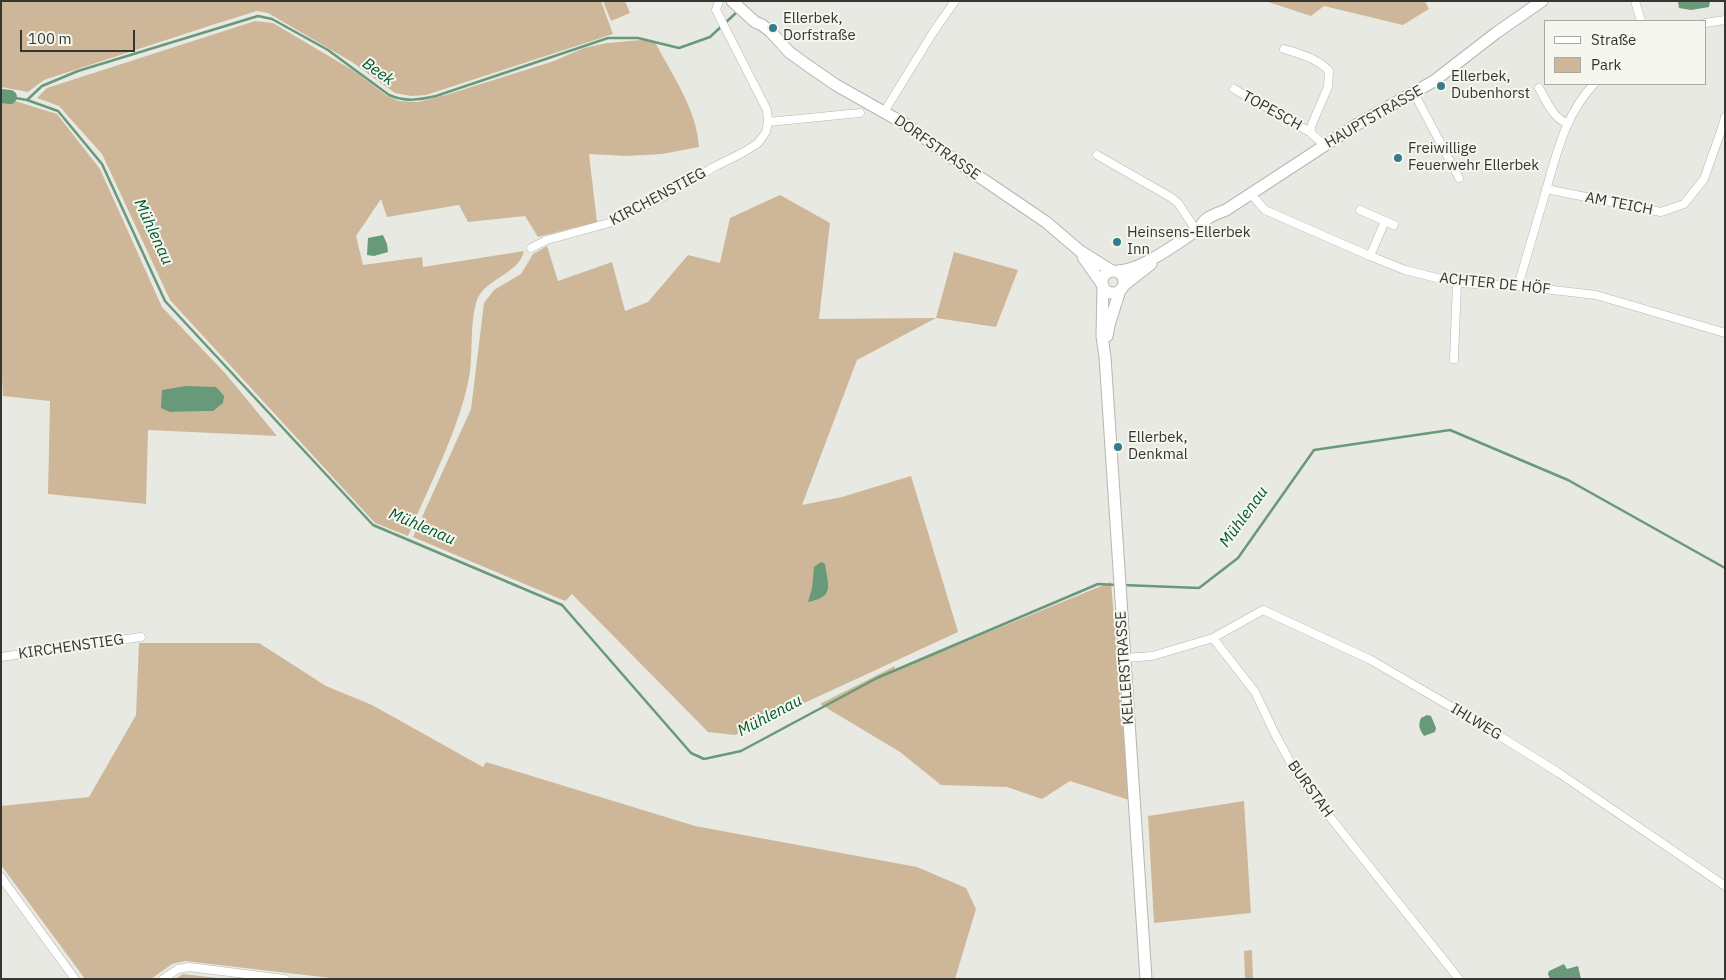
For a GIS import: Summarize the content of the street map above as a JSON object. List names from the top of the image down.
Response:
{
  "streets": {
    "main road": ["HAUPTSTRASSE", "DORFSTRASSE", "KELLERSTRASSE"],
    "street": [
      "TOPESCH",
      "KIRCHENSTIEG",
      "AM TEICH",
      "ACHTER DE HÖF",
      "IHLWEG",
      "BURSTAH"
    ]
  },
  "crossings": [
    ["TOPESCH", "HAUPTSTRASSE"],
    ["HAUPTSTRASSE", "DORFSTRASSE"],
    ["HAUPTSTRASSE", "ACHTER DE HÖF"],
    ["HAUPTSTRASSE", "KELLERSTRASSE"],
    ["DORFSTRASSE", "KELLERSTRASSE"],
    ["IHLWEG", "BURSTAH"]
  ],
  "water": ["Beek", "Mühlenau"],
  "places": [
    "Ellerbek, Dorfstraße",
    "Ellerbek, Dubenhorst",
    "Freiwillige Feuerwehr Ellerbek",
    "Heinsens-Ellerbek Inn",
    "Ellerbek, Denkmal"
  ],
  "legend": ["Straße", "Park"],
  "scale_bar": "100 m"
}
